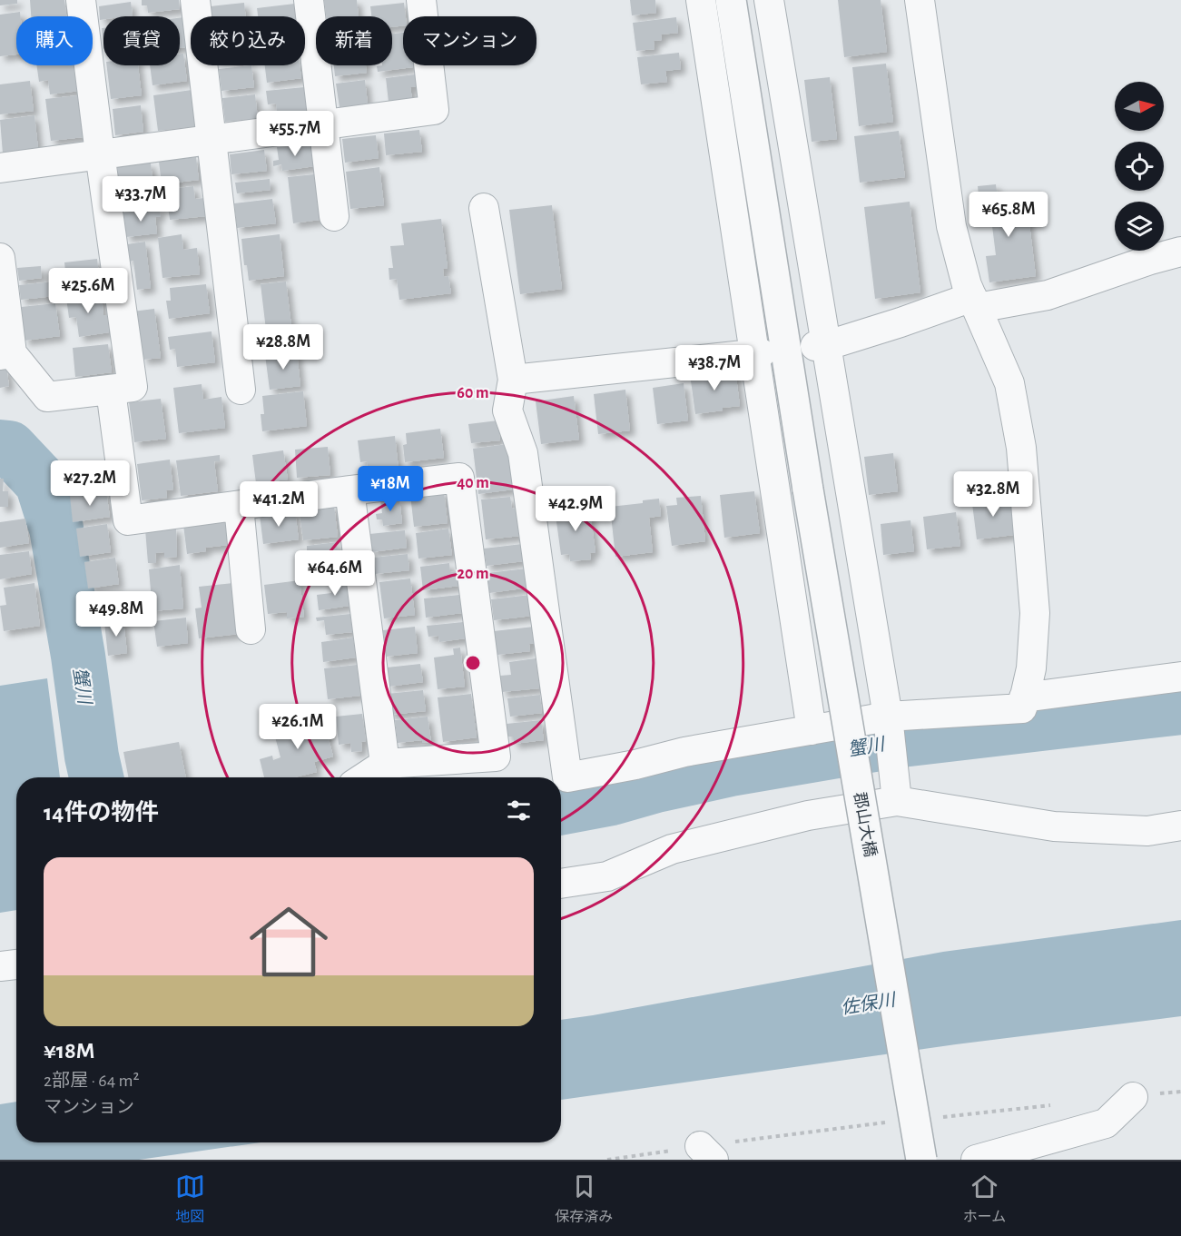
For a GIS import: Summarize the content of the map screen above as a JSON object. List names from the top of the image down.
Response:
{
  "streets": {
    "street": ["郡山大橋"]
  },
  "water": ["蟹川", "佐保川"],
  "north": "right",
  "page": {
    "chip": [
      "購入",
      "賃貸",
      "絞り込み",
      "新着",
      "マンション"
    ],
    "price": [
      "¥55.7M",
      "¥33.7M",
      "¥65.8M",
      "¥25.6M",
      "¥28.8M",
      "¥38.7M",
      "¥27.2M",
      "¥18M",
      "¥32.8M",
      "¥41.2M",
      "¥42.9M",
      "¥64.6M",
      "¥49.8M",
      "¥26.1M"
    ],
    "heading": "14件の物件",
    "list": [
      {
        "name": "¥18M",
        "note": "2部屋 · 64 m² · マンション"
      }
    ],
    "tabs": ["地図", "保存済み", "ホーム"]
  },
  "rings": ["60 m", "40 m", "20 m"]
}
